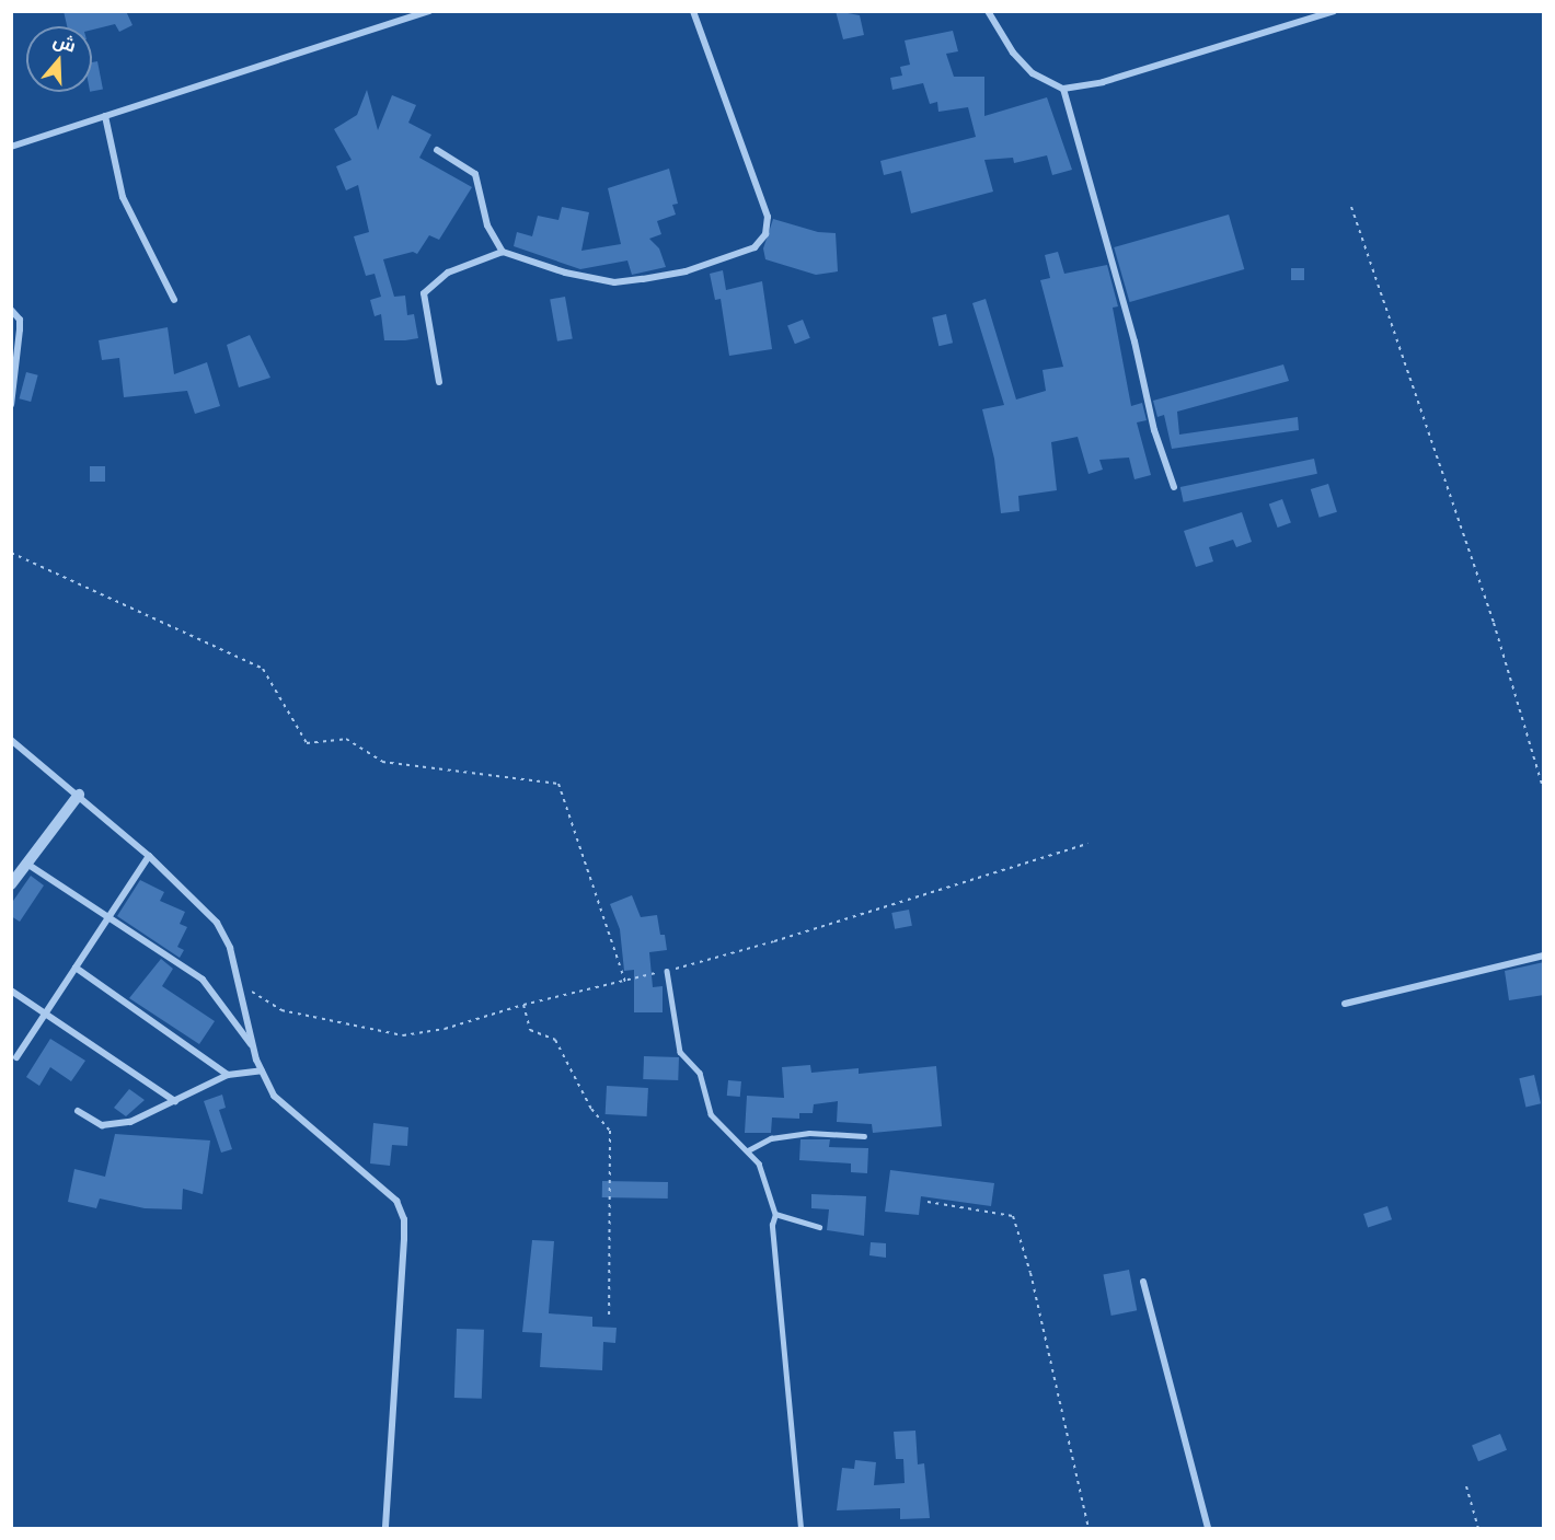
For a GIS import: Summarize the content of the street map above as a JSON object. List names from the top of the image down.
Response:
{
  "north": "top"
}
